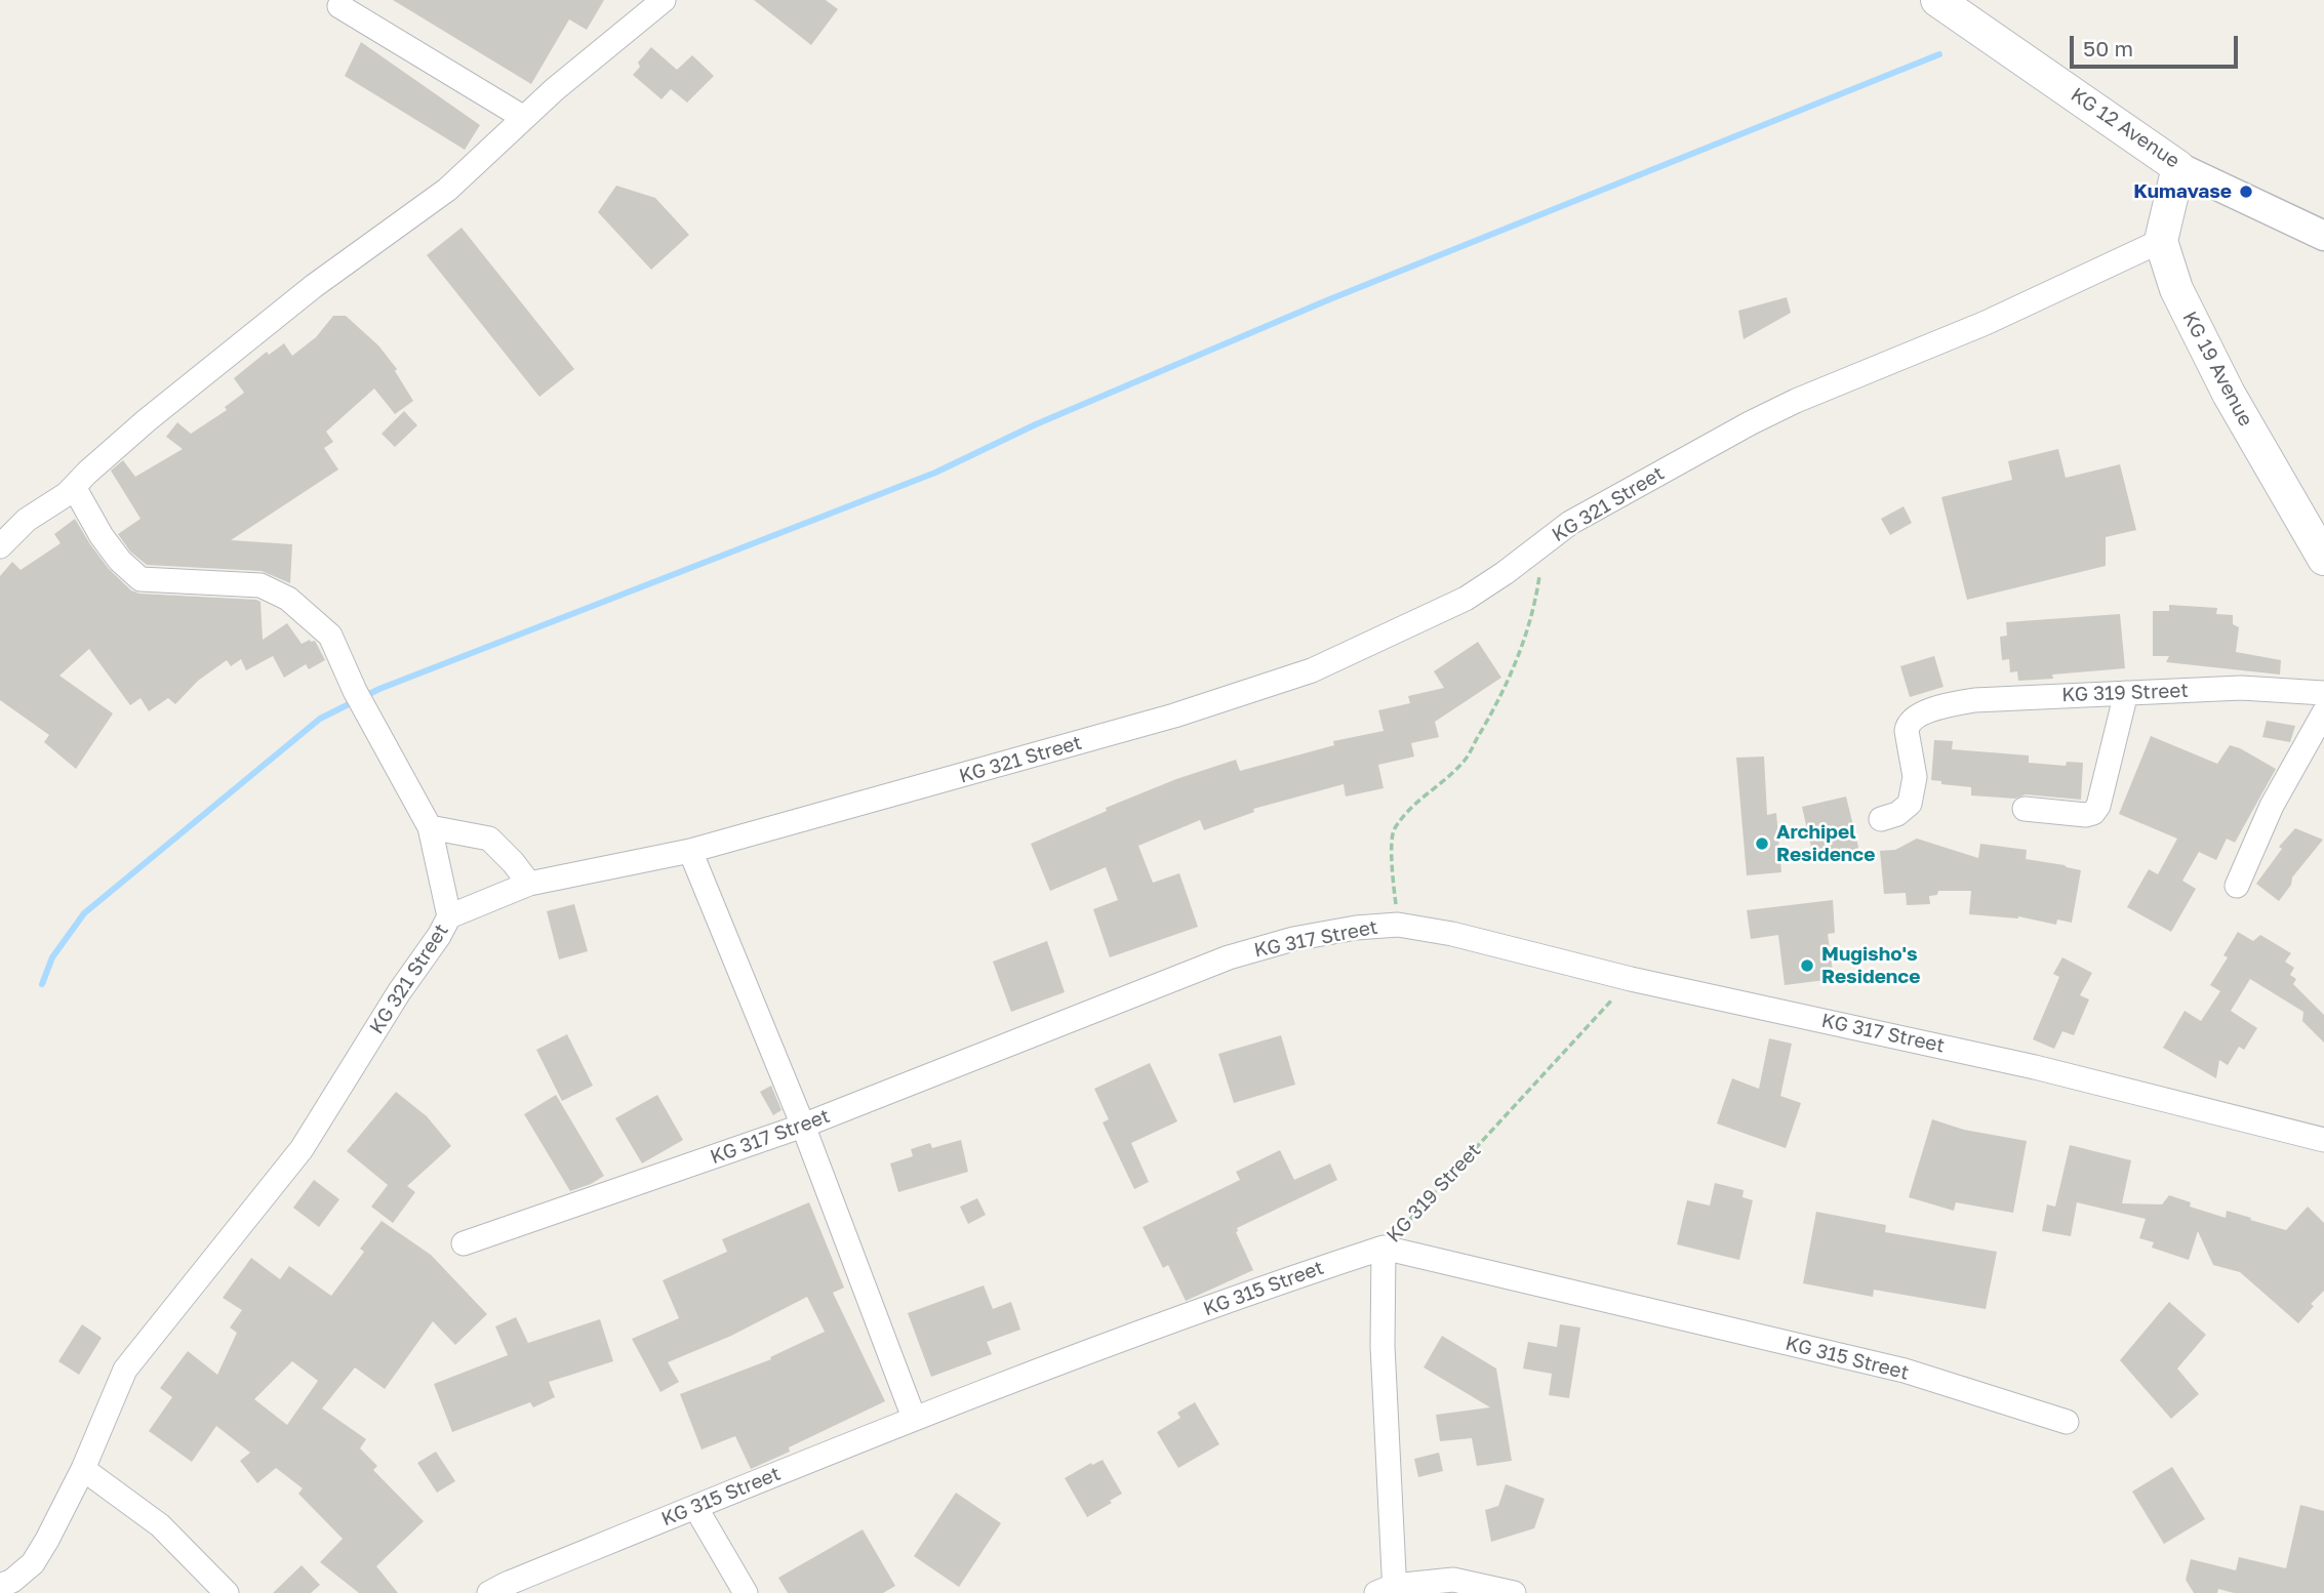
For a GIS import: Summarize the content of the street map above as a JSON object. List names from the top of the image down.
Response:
{
  "streets": {
    "main road": ["KG 12 Avenue", "KG 19 Avenue"],
    "street": [
      "KG 321 Street",
      "KG 319 Street",
      "KG 317 Street",
      "KG 315 Street"
    ]
  },
  "crossings": [
    ["KG 19 Avenue", "KG 321 Street"],
    ["KG 319 Street", "KG 317 Street"],
    ["KG 319 Street", "KG 315 Street"]
  ],
  "places": ["Kumavase", "Archipel Residence", "Mugisho's Residence"],
  "scale_bar": "50 m"
}
